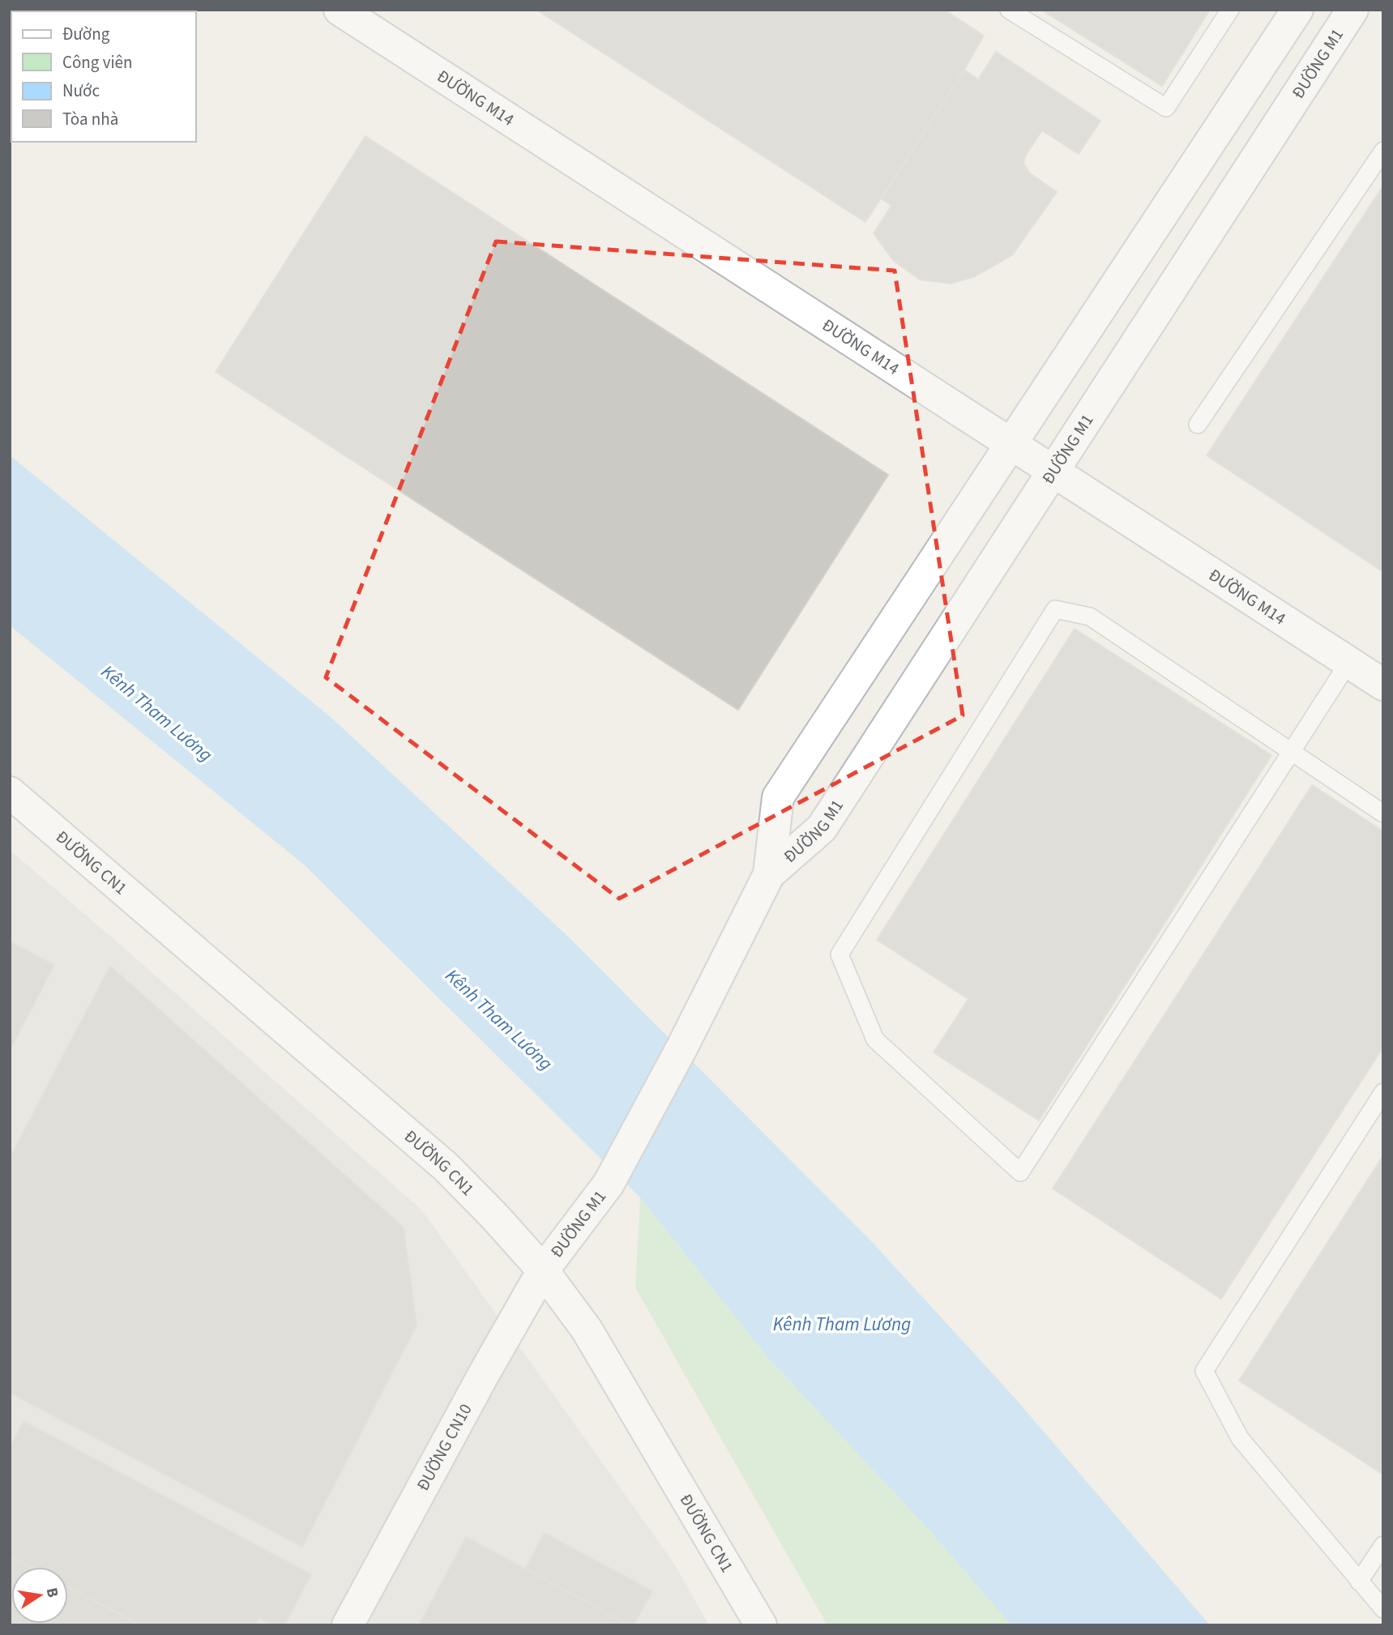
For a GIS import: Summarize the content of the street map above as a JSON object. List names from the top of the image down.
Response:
{
  "streets": {
    "street": [
      "ĐƯỜNG M1",
      "ĐƯỜNG M14",
      "ĐƯỜNG CN1",
      "ĐƯỜNG CN10"
    ]
  },
  "crossings": [
    ["ĐƯỜNG M1", "ĐƯỜNG M14"],
    ["ĐƯỜNG M1", "ĐƯỜNG CN1"],
    ["ĐƯỜNG M1", "ĐƯỜNG CN10"],
    ["ĐƯỜNG CN1", "ĐƯỜNG CN10"]
  ],
  "water": ["Kênh Tham Lương"],
  "legend": [
    "Đường",
    "Công viên",
    "Nước",
    "Tòa nhà"
  ],
  "north": "right"
}
